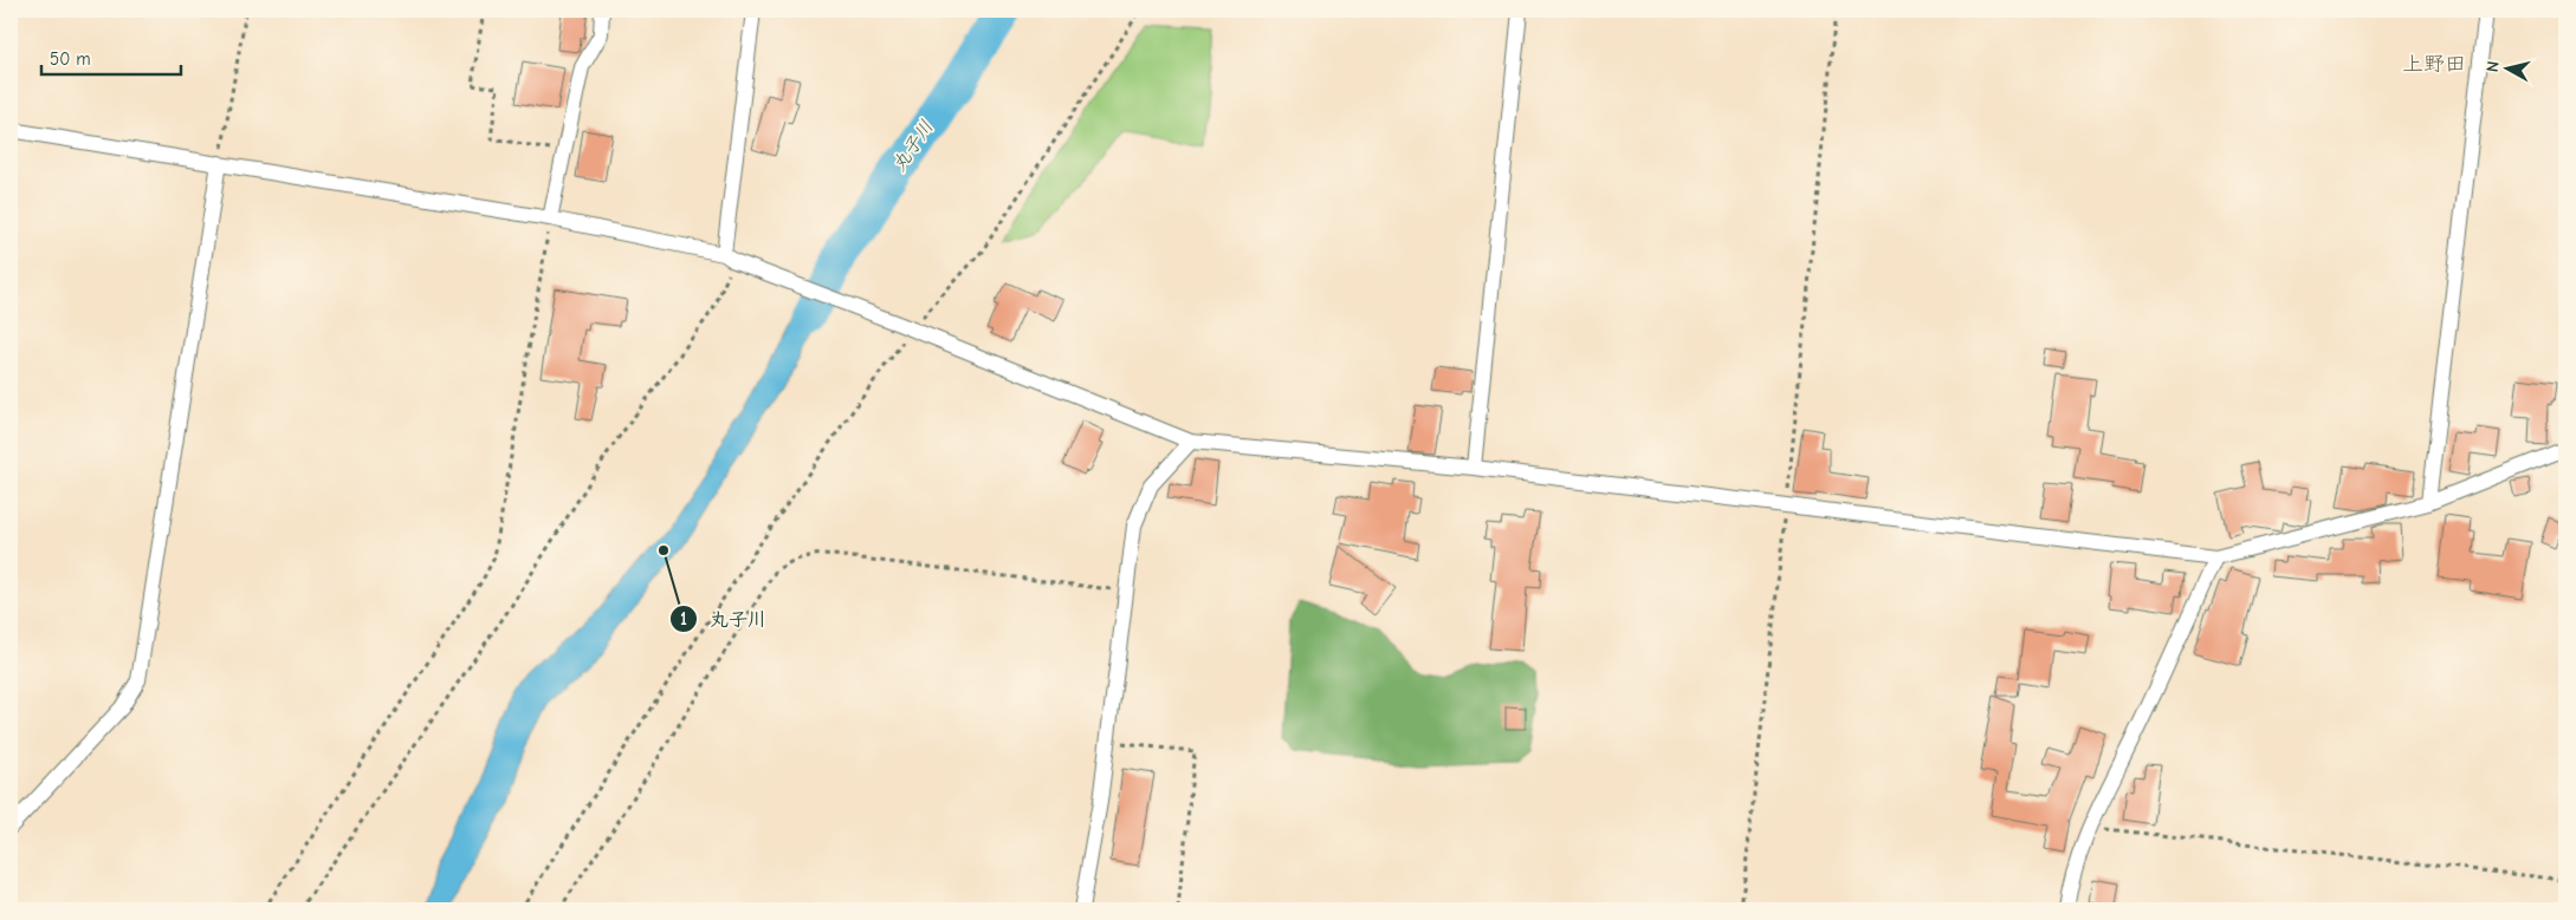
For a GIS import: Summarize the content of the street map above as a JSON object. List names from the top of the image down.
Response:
{
  "districts": ["上野田"],
  "water": ["丸子川"],
  "places": ["丸子川"],
  "scale_bar": "50 m",
  "north": "left"
}
